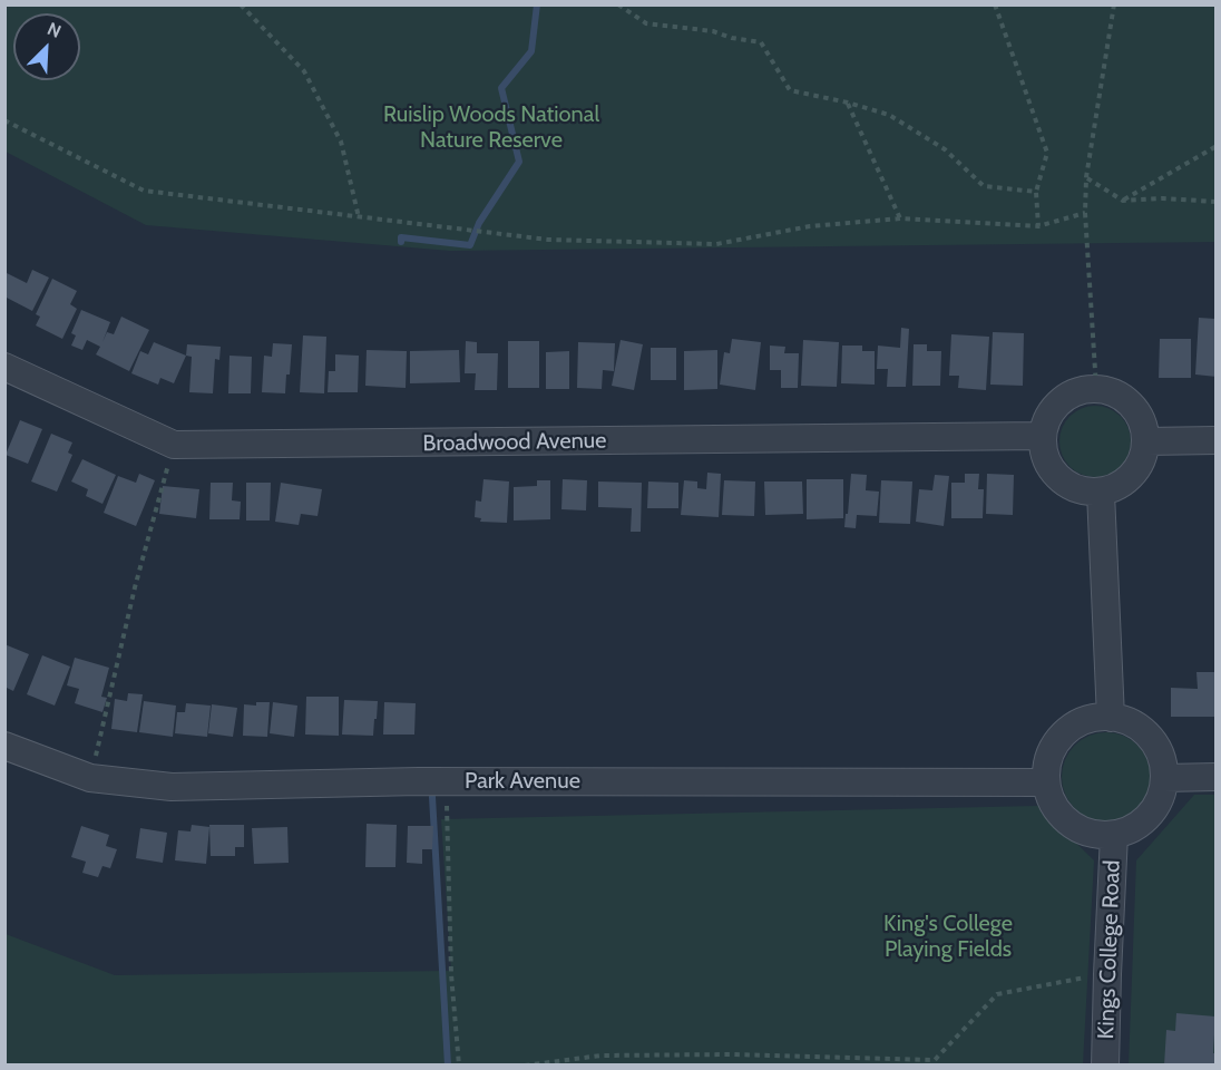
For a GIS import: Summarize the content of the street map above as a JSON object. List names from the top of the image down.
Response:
{
  "streets": {
    "street": ["Broadwood Avenue", "Park Avenue", "Kings College Road"]
  },
  "crossings": [
    ["Park Avenue", "Kings College Road"]
  ],
  "parks": ["Ruislip Woods National Nature Reserve", "King's College Playing Fields"],
  "north": "top right"
}
